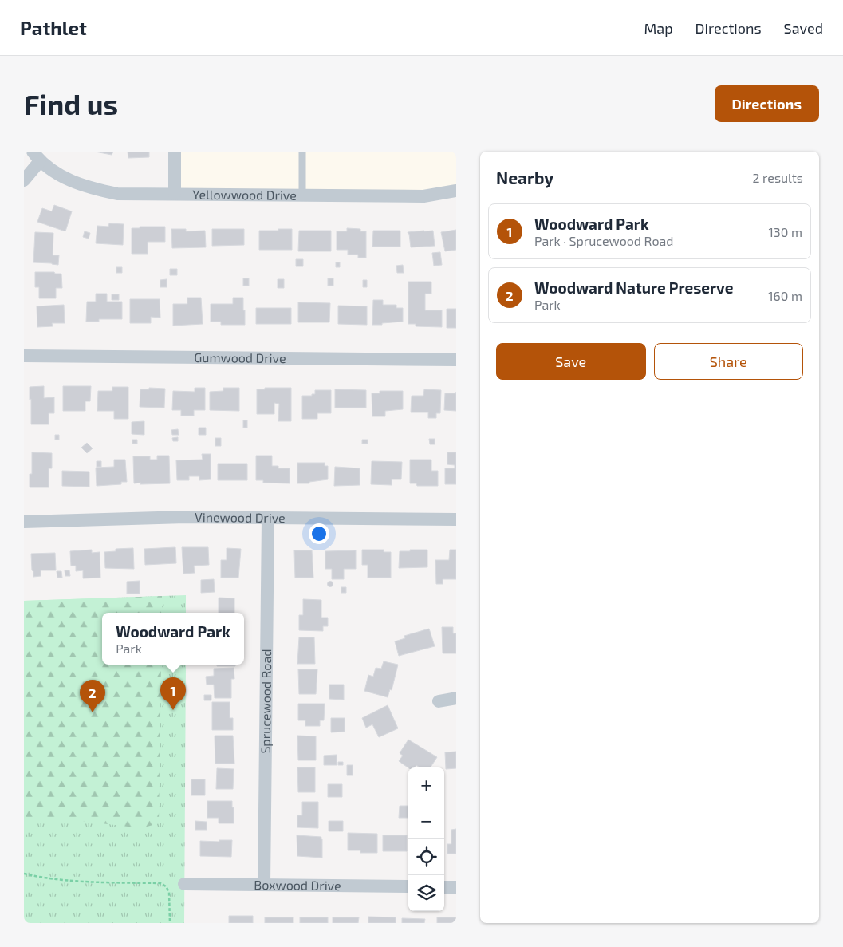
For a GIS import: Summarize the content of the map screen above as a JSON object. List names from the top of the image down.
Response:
{
  "streets": {
    "street": [
      "Yellowwood Drive",
      "Gumwood Drive",
      "Vinewood Drive",
      "Sprucewood Road",
      "Boxwood Drive"
    ]
  },
  "crossings": [
    ["Vinewood Drive", "Sprucewood Road"],
    ["Sprucewood Road", "Boxwood Drive"]
  ],
  "page": {
    "header": "Pathlet",
    "nav": ["Map", "Directions", "Saved"],
    "buttons": [
      "Directions",
      ["Save", "Share"]
    ],
    "title": "Find us",
    "heading": ["Nearby", "2 results"],
    "list": [
      {
        "mark": "1",
        "name": "Woodward Park",
        "note": "Park · Sprucewood Road",
        "value": "130 m"
      },
      {
        "mark": "2",
        "name": "Woodward Nature Preserve",
        "note": "Park",
        "value": "160 m"
      }
    ],
    "popup": ["Woodward Park", "Park"],
    "pins": ["1", "2"],
    "map_buttons": ["+", "−"]
  }
}
